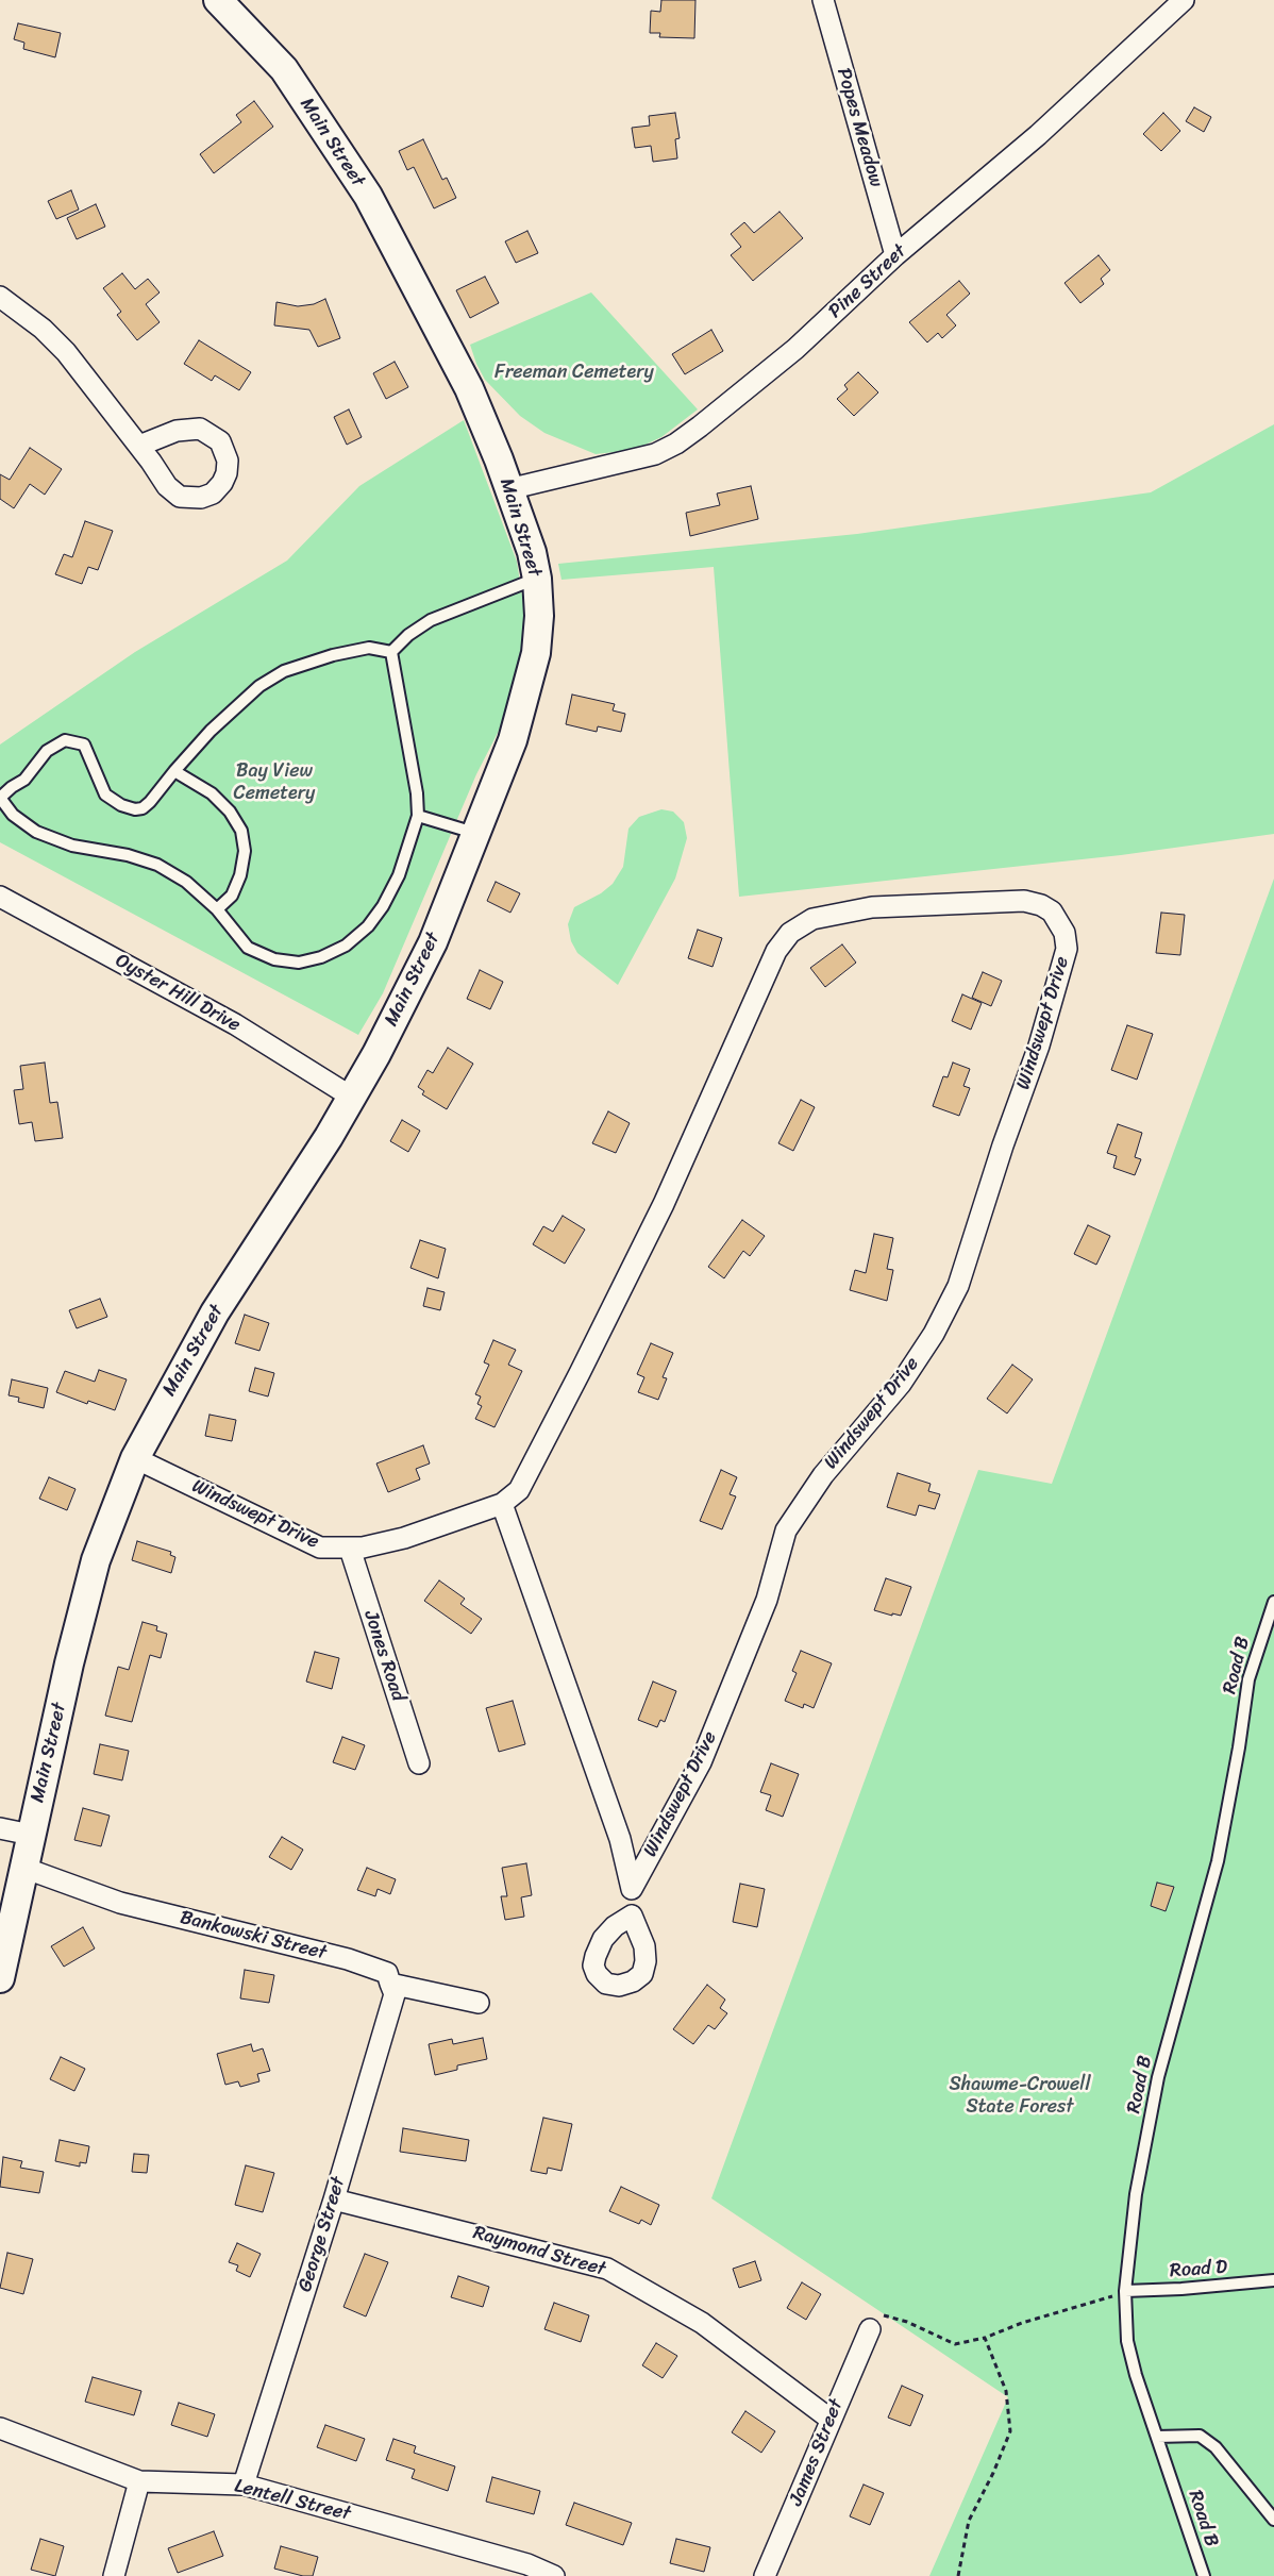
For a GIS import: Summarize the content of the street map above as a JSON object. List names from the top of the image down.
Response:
{
  "streets": {
    "main road": ["Main Street"],
    "street": [
      "Popes Meadow",
      "Pine Street",
      "Oyster Hill Drive",
      "Windswept Drive",
      "Jones Road",
      "Bankowski Street",
      "George Street",
      "Raymond Street",
      "James Street",
      "Lentell Street"
    ],
    "lane": ["Road B", "Road D"]
  },
  "crossings": [
    ["Popes Meadow", "Pine Street"],
    ["Main Street", "Pine Street"],
    ["Main Street", "Oyster Hill Drive"],
    ["Main Street", "Windswept Drive"],
    ["Main Street", "Bankowski Street"],
    ["Windswept Drive", "Jones Road"],
    ["Road B", "Road D"],
    ["Bankowski Street", "George Street"],
    ["George Street", "Raymond Street"],
    ["George Street", "Lentell Street"],
    ["Raymond Street", "James Street"]
  ],
  "parks": ["Freeman Cemetery", "Bay View Cemetery", "Shawme-Crowell State Forest"]
}
